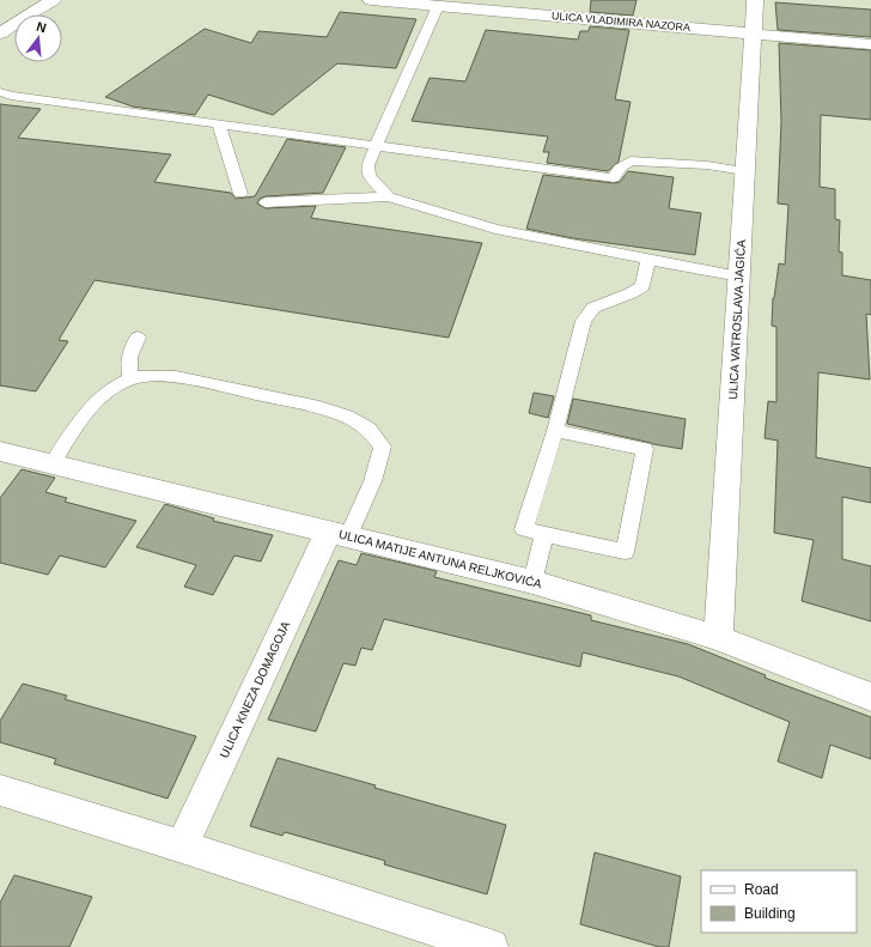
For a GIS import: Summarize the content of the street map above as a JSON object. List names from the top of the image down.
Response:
{
  "streets": {
    "street": [
      "ULICA VLADIMIRA NAZORA",
      "ULICA VATROSLAVA JAGIĆA",
      "ULICA MATIJE ANTUNA RELJKOVIĆA",
      "ULICA KNEZA DOMAGOJA"
    ]
  },
  "crossings": [
    ["ULICA VLADIMIRA NAZORA", "ULICA VATROSLAVA JAGIĆA"],
    ["ULICA VATROSLAVA JAGIĆA", "ULICA MATIJE ANTUNA RELJKOVIĆA"],
    ["ULICA MATIJE ANTUNA RELJKOVIĆA", "ULICA KNEZA DOMAGOJA"]
  ],
  "legend": ["Road", "Building"],
  "north": "top"
}
